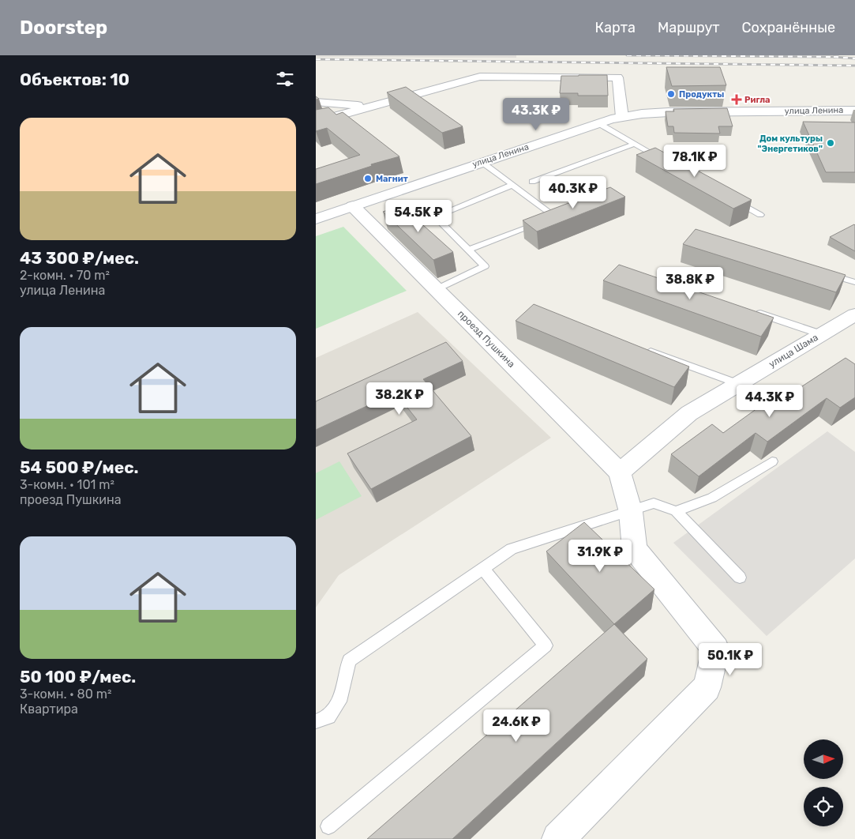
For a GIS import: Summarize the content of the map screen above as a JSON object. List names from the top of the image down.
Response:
{
  "streets": {
    "street": ["улица Ленина", "проезд Пушкина", "улица Шама"]
  },
  "crossings": [
    ["улица Ленина", "проезд Пушкина"],
    ["проезд Пушкина", "улица Шама"]
  ],
  "places": {
    "other": ["Продукты", "Дом культуры \"Энергетиков\"", "Магнит"],
    "health": ["Ригла"]
  },
  "north": "right",
  "page": {
    "header": "Doorstep",
    "nav": ["Карта", "Маршрут", "Сохранённые"],
    "heading": "Объектов: 10",
    "price": [
      "43.3K ₽",
      "78.1K ₽",
      "40.3K ₽",
      "54.5K ₽",
      "38.8K ₽",
      "38.2K ₽",
      "44.3K ₽",
      "31.9K ₽",
      "50.1K ₽",
      "24.6K ₽"
    ],
    "list": [
      {
        "name": "43 300 ₽/мес.",
        "note": "2-комн. · 70 m² · улица Ленина"
      },
      {
        "name": "54 500 ₽/мес.",
        "note": "3-комн. · 101 m² · проезд Пушкина"
      },
      {
        "name": "50 100 ₽/мес.",
        "note": "3-комн. · 80 m² · Квартира"
      }
    ]
  }
}
